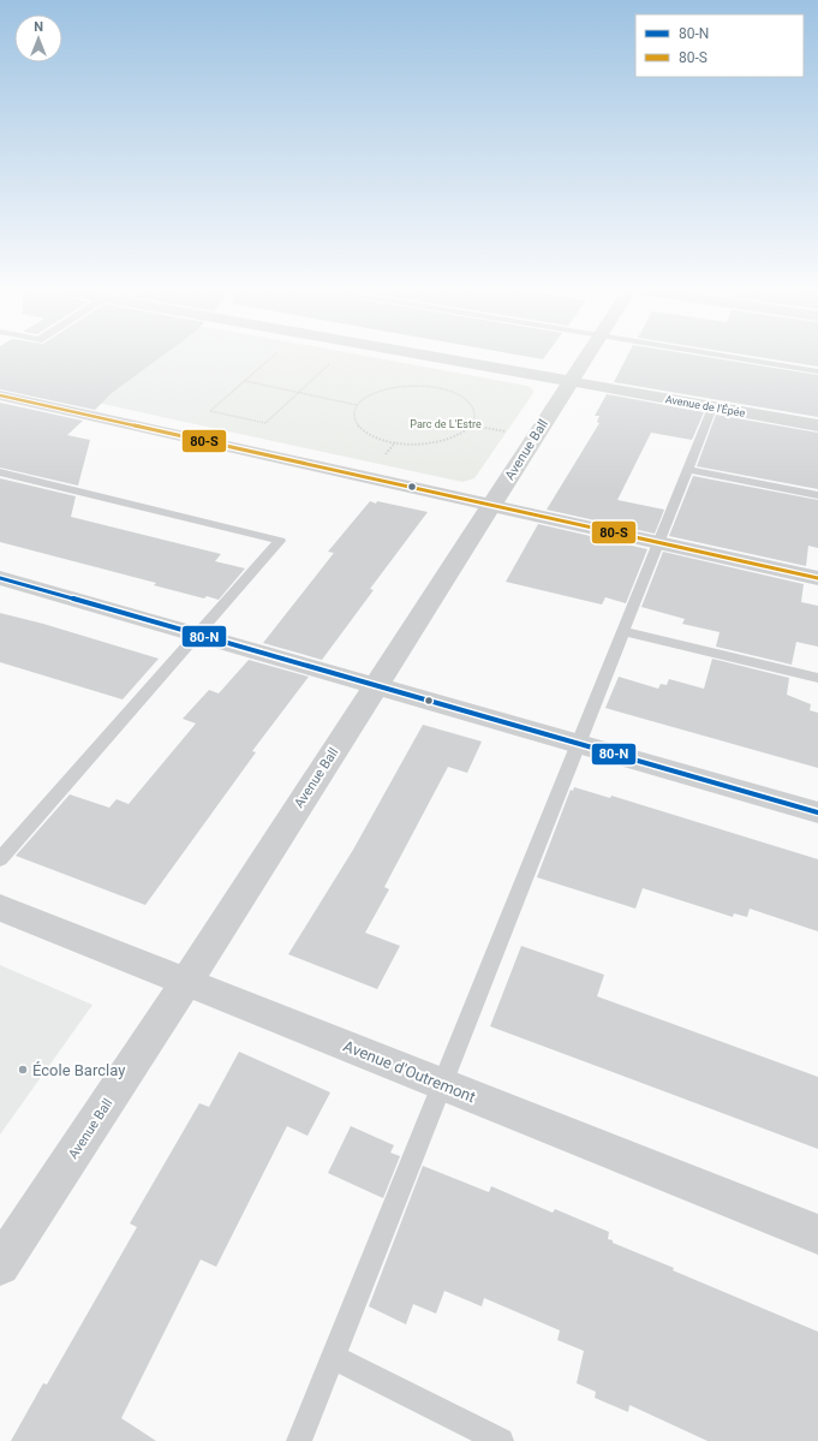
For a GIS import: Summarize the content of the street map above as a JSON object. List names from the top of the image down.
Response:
{
  "streets": {
    "street": ["Avenue de l'Épée", "Avenue Ball", "Avenue d'Outremont"]
  },
  "crossings": [
    ["Avenue de l'Épée", "Avenue Ball"],
    ["Avenue Ball", "Avenue d'Outremont"]
  ],
  "parks": ["Parc de L'Estre"],
  "places": ["École Barclay"],
  "lines": ["transit line 80-S", "transit line 80-N"],
  "legend": ["80-N", "80-S"],
  "north": "top"
}
